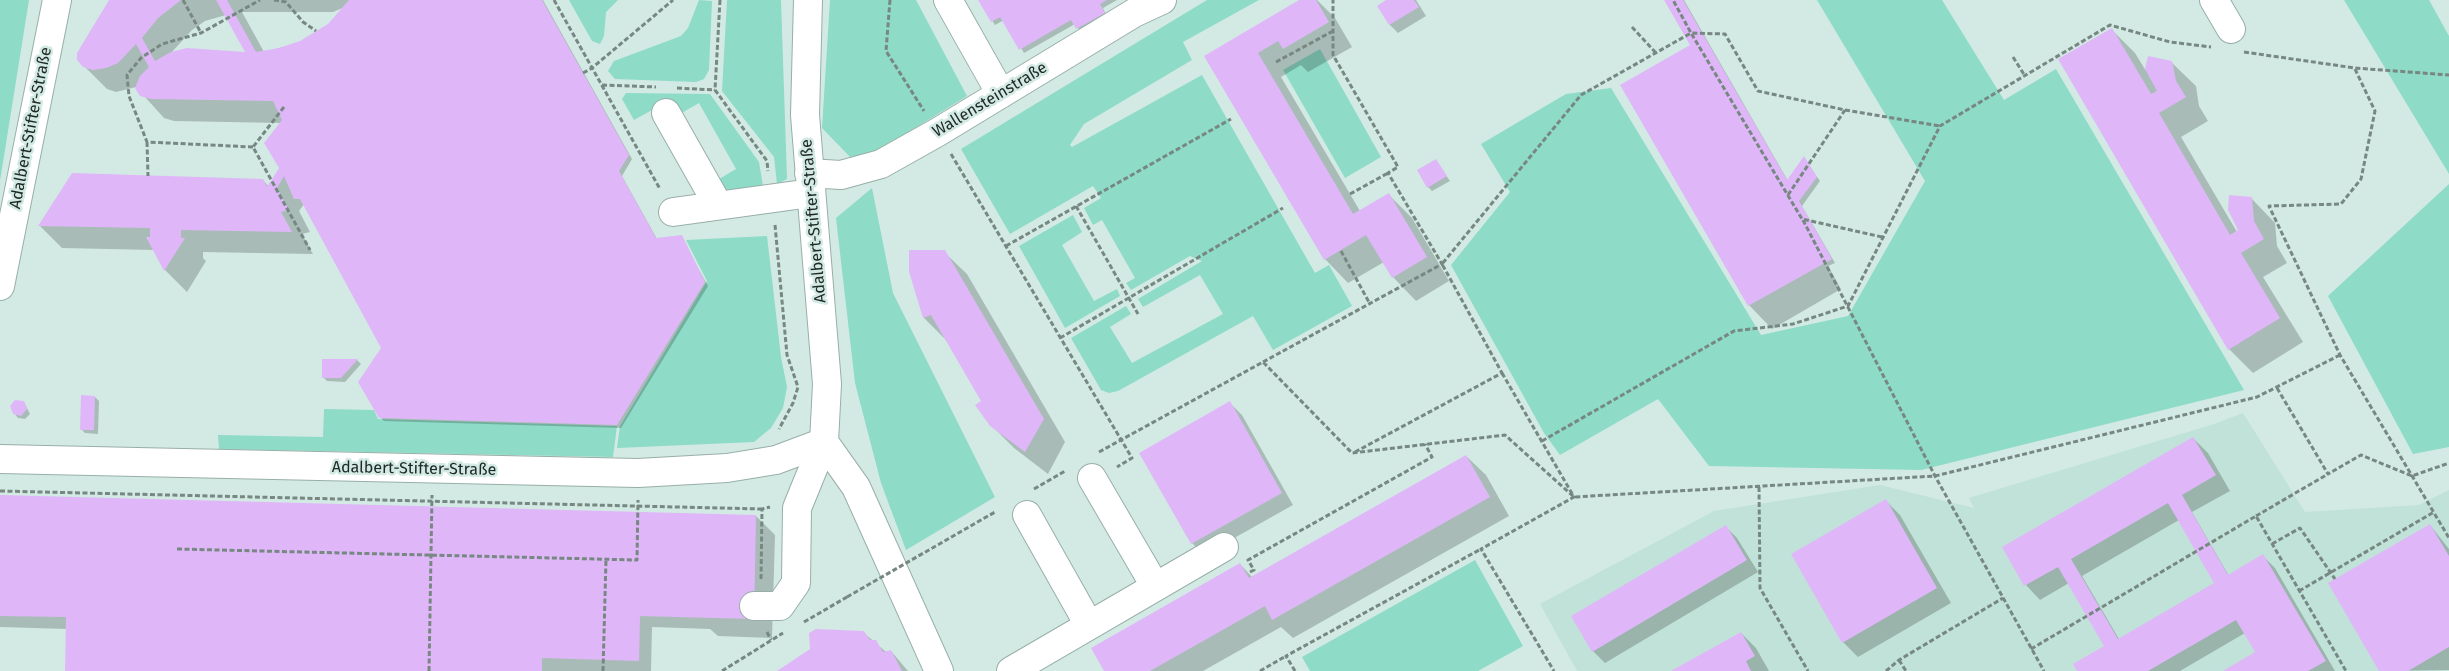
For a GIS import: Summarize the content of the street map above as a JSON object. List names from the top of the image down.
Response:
{
  "streets": {
    "street": ["Wallensteinstraße", "Adalbert-Stifter-Straße"]
  },
  "crossings": [
    ["Wallensteinstraße", "Adalbert-Stifter-Straße"]
  ]
}
